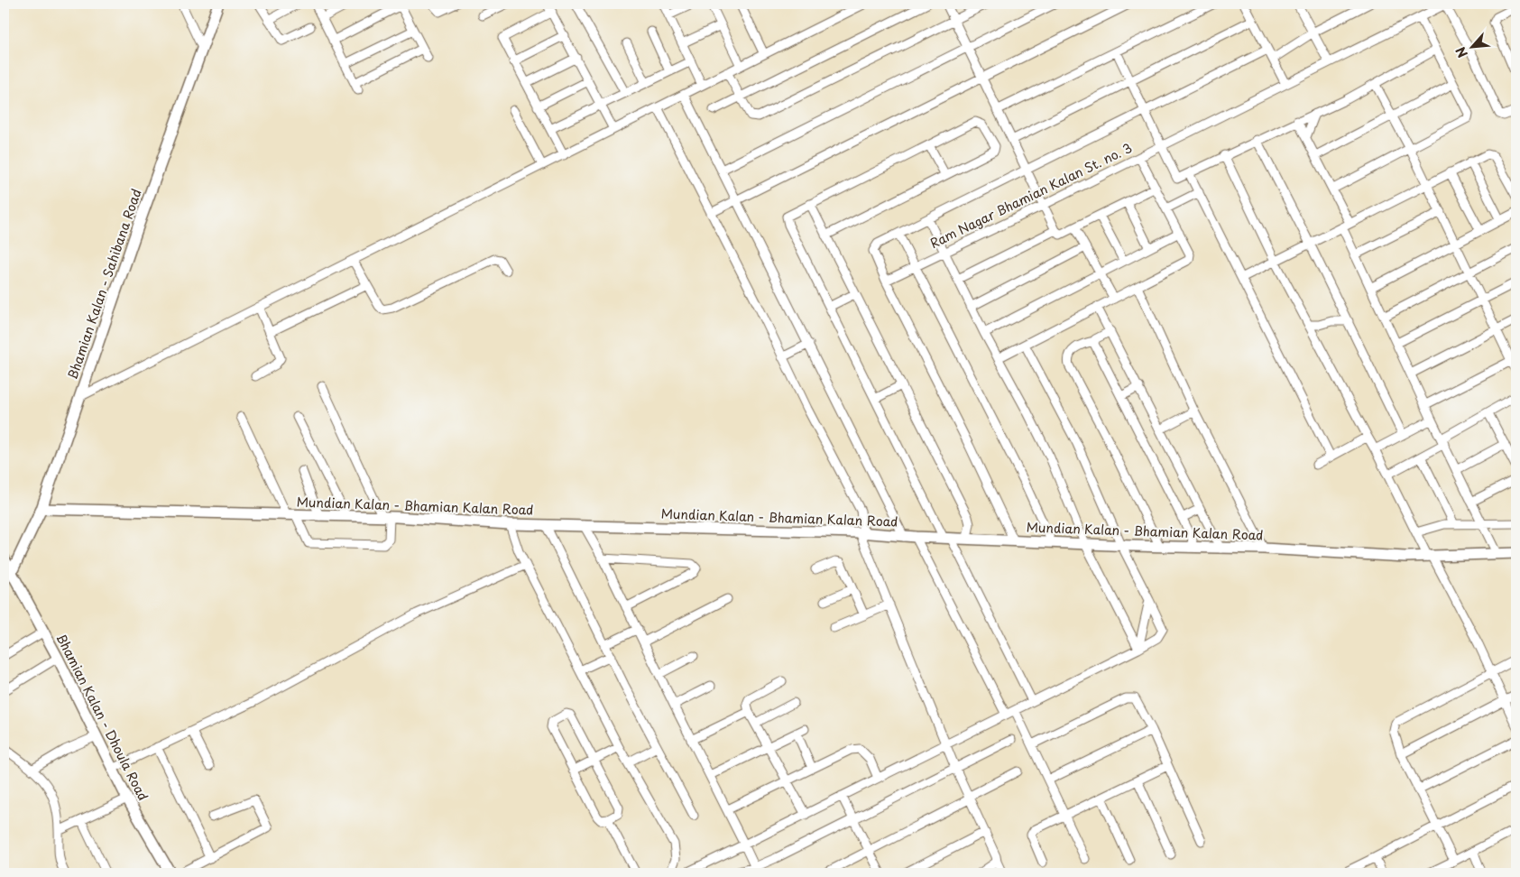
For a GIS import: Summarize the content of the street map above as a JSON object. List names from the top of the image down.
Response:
{
  "streets": {
    "street": [
      "Ram Nagar Bhamian Kalan St. no. 3",
      "Bhamian Kalan - Sahibana Road",
      "Mundian Kalan - Bhamian Kalan Road",
      "Bhamian Kalan - Dhoula Road"
    ]
  },
  "crossings": [
    ["Bhamian Kalan - Sahibana Road", "Mundian Kalan - Bhamian Kalan Road"],
    ["Bhamian Kalan - Sahibana Road", "Bhamian Kalan - Dhoula Road"]
  ],
  "north": "bottom left"
}
